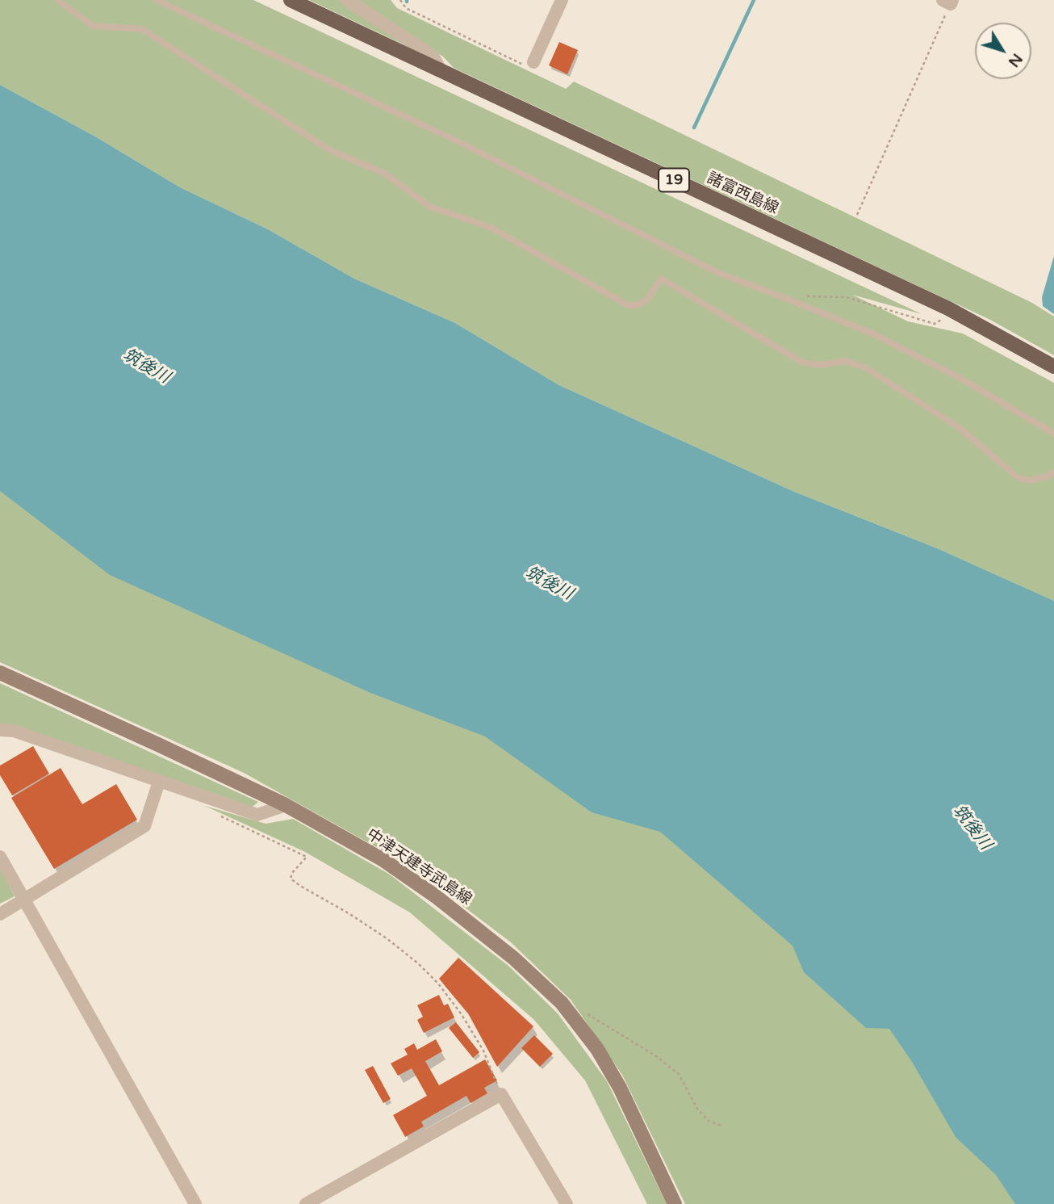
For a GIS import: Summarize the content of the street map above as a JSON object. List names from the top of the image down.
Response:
{
  "streets": {
    "main road": ["19", "諸富西島線", "中津天建寺武島線"]
  },
  "water": ["筑後川"],
  "north": "bottom right"
}
